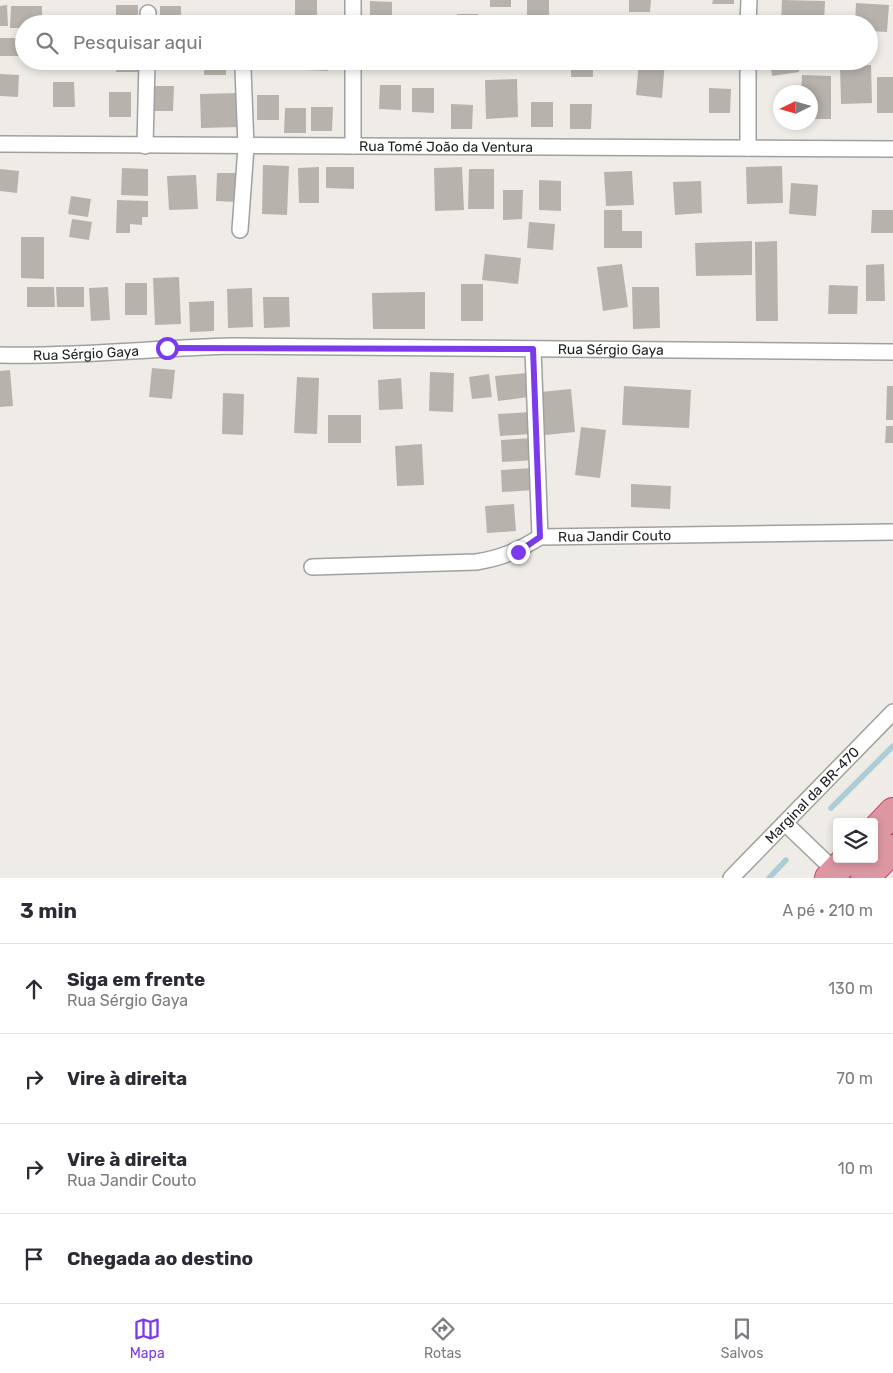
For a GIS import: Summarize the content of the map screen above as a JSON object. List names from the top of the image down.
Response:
{
  "streets": {
    "street": [
      "Rua Tomé João da Ventura",
      "Rua Sérgio Gaya",
      "Rua Jandir Couto",
      "Marginal da BR-470"
    ]
  },
  "north": "left",
  "page": {
    "search": "Pesquisar aqui",
    "heading": ["3 min", "A pé · 210 m"],
    "list": [
      ["Siga em frente", "Rua Sérgio Gaya", "130 m"],
      ["Vire à direita", "70 m"],
      ["Vire à direita", "Rua Jandir Couto", "10 m"],
      "Chegada ao destino"
    ],
    "nav": ["Mapa", "Rotas", "Salvos"]
  }
}
